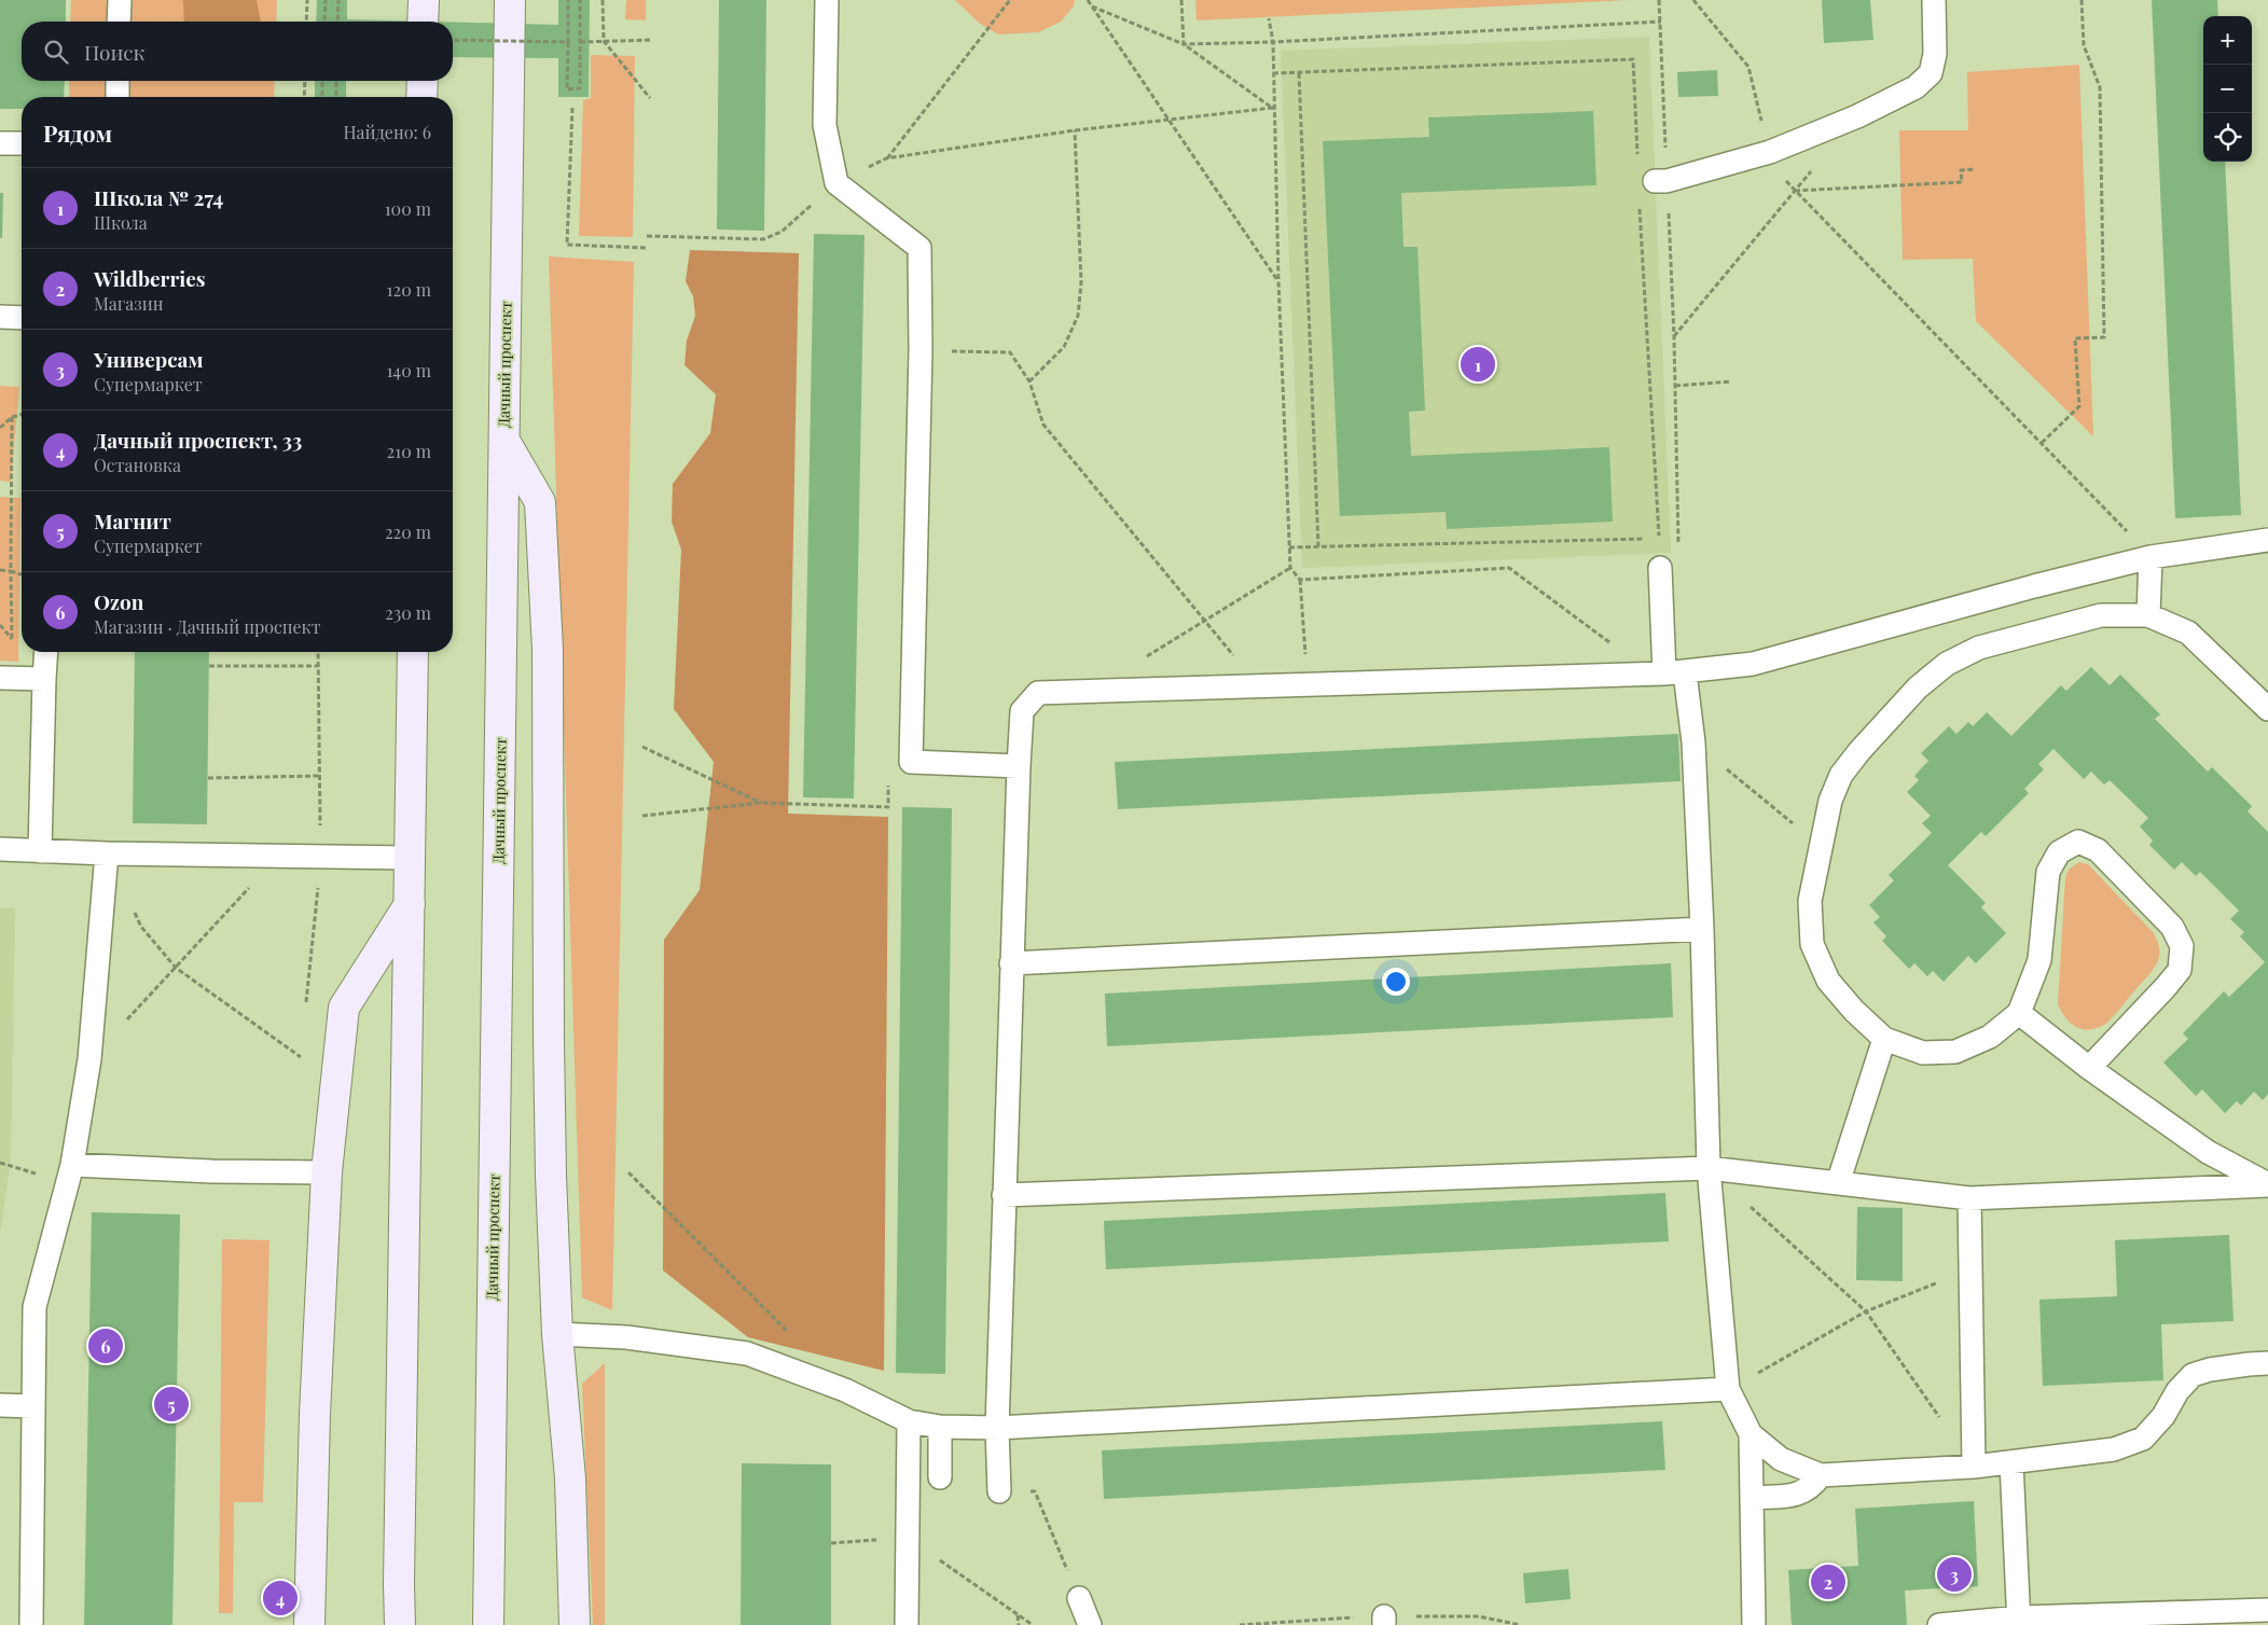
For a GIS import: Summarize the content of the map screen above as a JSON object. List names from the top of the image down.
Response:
{
  "streets": {
    "main road": ["Дачный проспект"]
  },
  "page": {
    "map_buttons": ["+", "−"],
    "search": "Поиск",
    "heading": ["Рядом", "Найдено: 6"],
    "list": [
      {
        "mark": "1",
        "name": "Школа № 274",
        "note": "Школа",
        "value": "100 m"
      },
      {
        "mark": "2",
        "name": "Wildberries",
        "note": "Магазин",
        "value": "120 m"
      },
      {
        "mark": "3",
        "name": "Универсам",
        "note": "Супермаркет",
        "value": "140 m"
      },
      {
        "mark": "4",
        "name": "Дачный проспект, 33",
        "note": "Остановка",
        "value": "210 m"
      },
      {
        "mark": "5",
        "name": "Магнит",
        "note": "Супермаркет",
        "value": "220 m"
      },
      {
        "mark": "6",
        "name": "Ozon",
        "note": "Магазин · Дачный проспект",
        "value": "230 m"
      }
    ],
    "pins": [
      "1",
      "6",
      "5",
      "3",
      "2",
      "4"
    ]
  }
}
